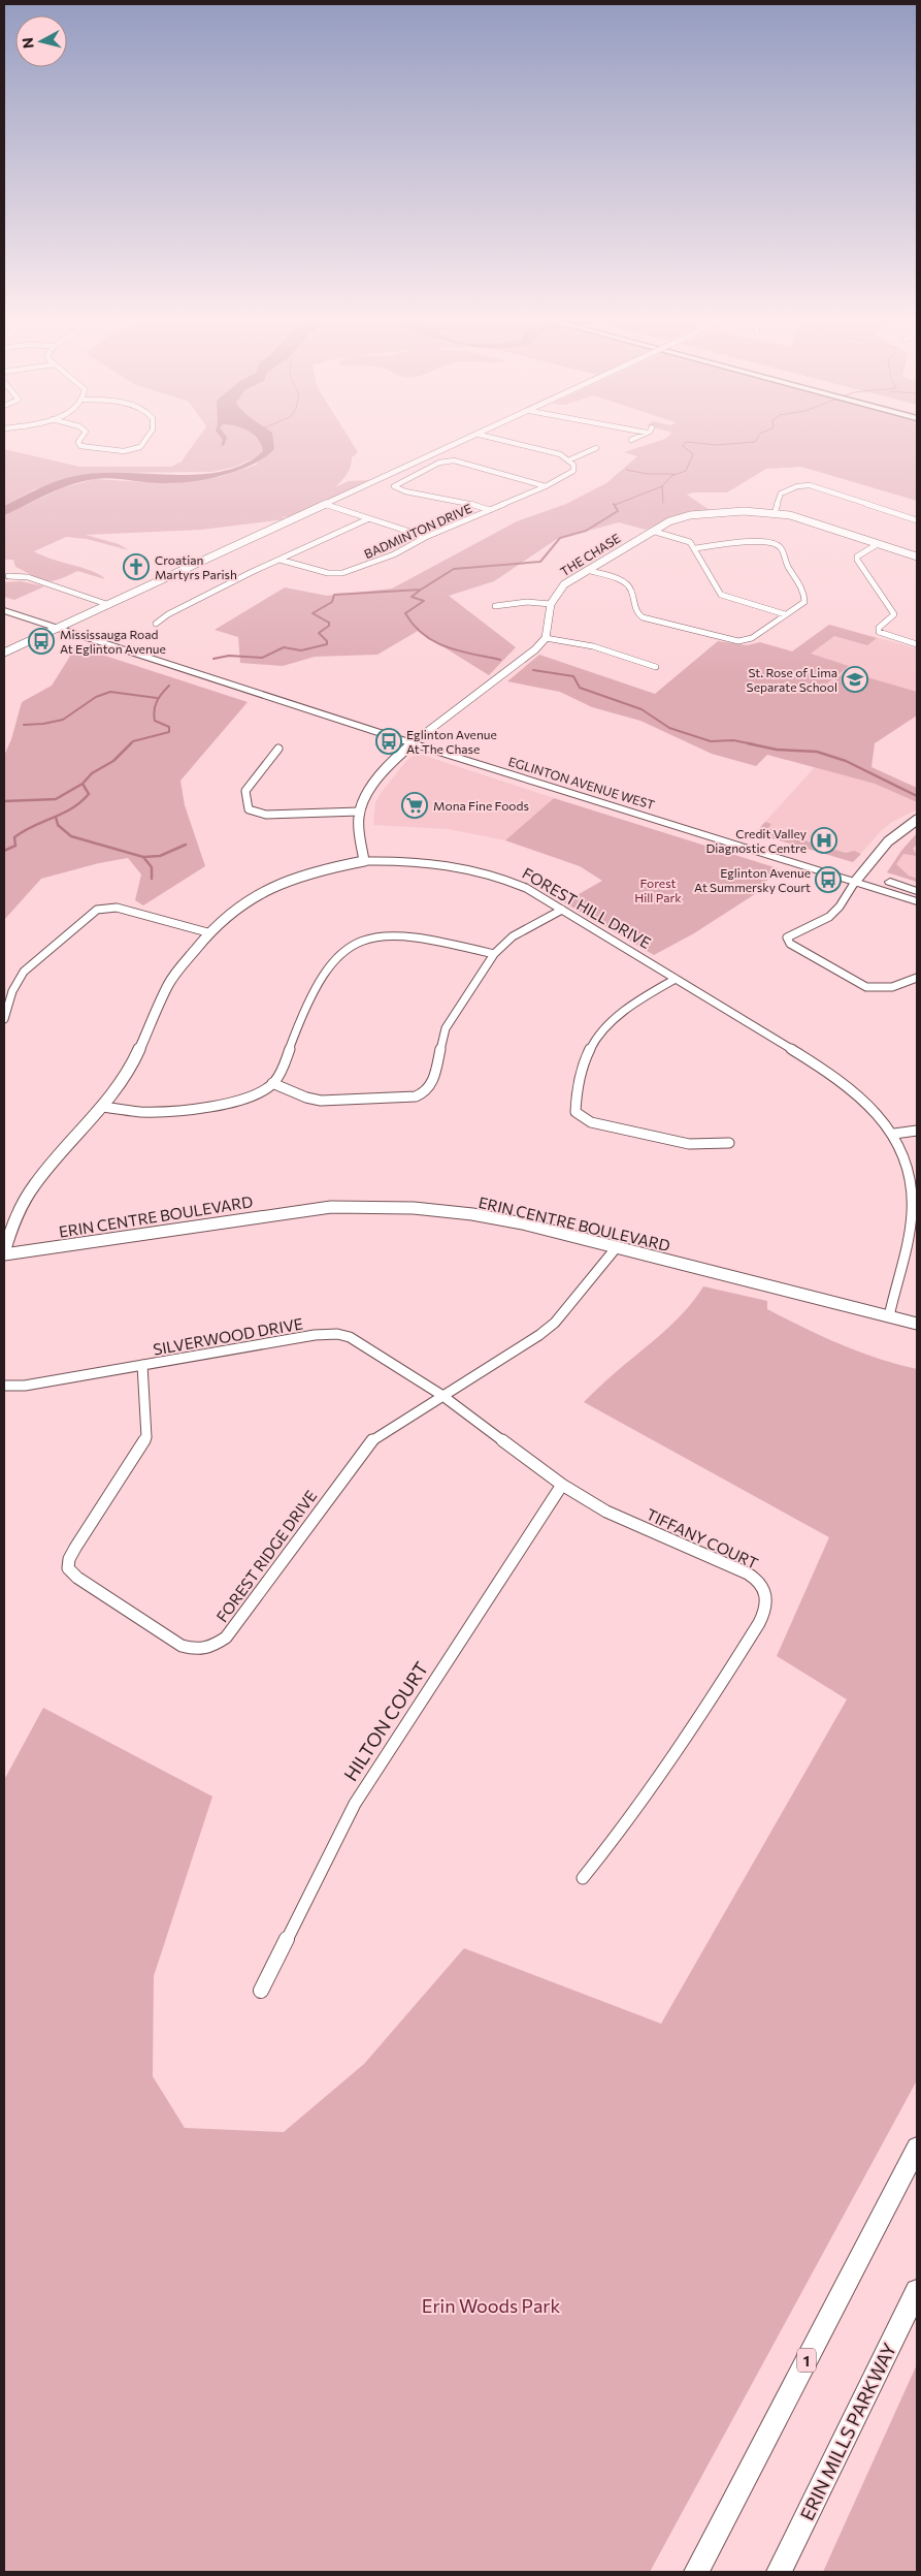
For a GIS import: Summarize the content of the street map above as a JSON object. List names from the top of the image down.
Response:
{
  "streets": {
    "main road": ["EGLINTON AVENUE WEST", "1", "ERIN MILLS PARKWAY"],
    "street": [
      "BADMINTON DRIVE",
      "THE CHASE",
      "FOREST HILL DRIVE",
      "ERIN CENTRE BOULEVARD",
      "SILVERWOOD DRIVE",
      "TIFFANY COURT",
      "FOREST RIDGE DRIVE",
      "HILTON COURT"
    ]
  },
  "crossings": [
    ["FOREST HILL DRIVE", "ERIN CENTRE BOULEVARD"],
    ["ERIN CENTRE BOULEVARD", "FOREST RIDGE DRIVE"],
    ["SILVERWOOD DRIVE", "TIFFANY COURT"],
    ["SILVERWOOD DRIVE", "FOREST RIDGE DRIVE"],
    ["TIFFANY COURT", "FOREST RIDGE DRIVE"],
    ["TIFFANY COURT", "HILTON COURT"]
  ],
  "parks": ["Forest Hill Park", "Erin Woods Park"],
  "places": {
    "church": ["Croatian Martyrs Parish"],
    "bus stop": ["Mississauga Road At Eglinton Avenue", "Eglinton Avenue At The Chase", "Eglinton Avenue At Summersky Court"],
    "school or university": ["St. Rose of Lima Separate School"],
    "supermarket": ["Mona Fine Foods"],
    "hospital": ["Credit Valley Diagnostic Centre"]
  },
  "north": "left"
}
